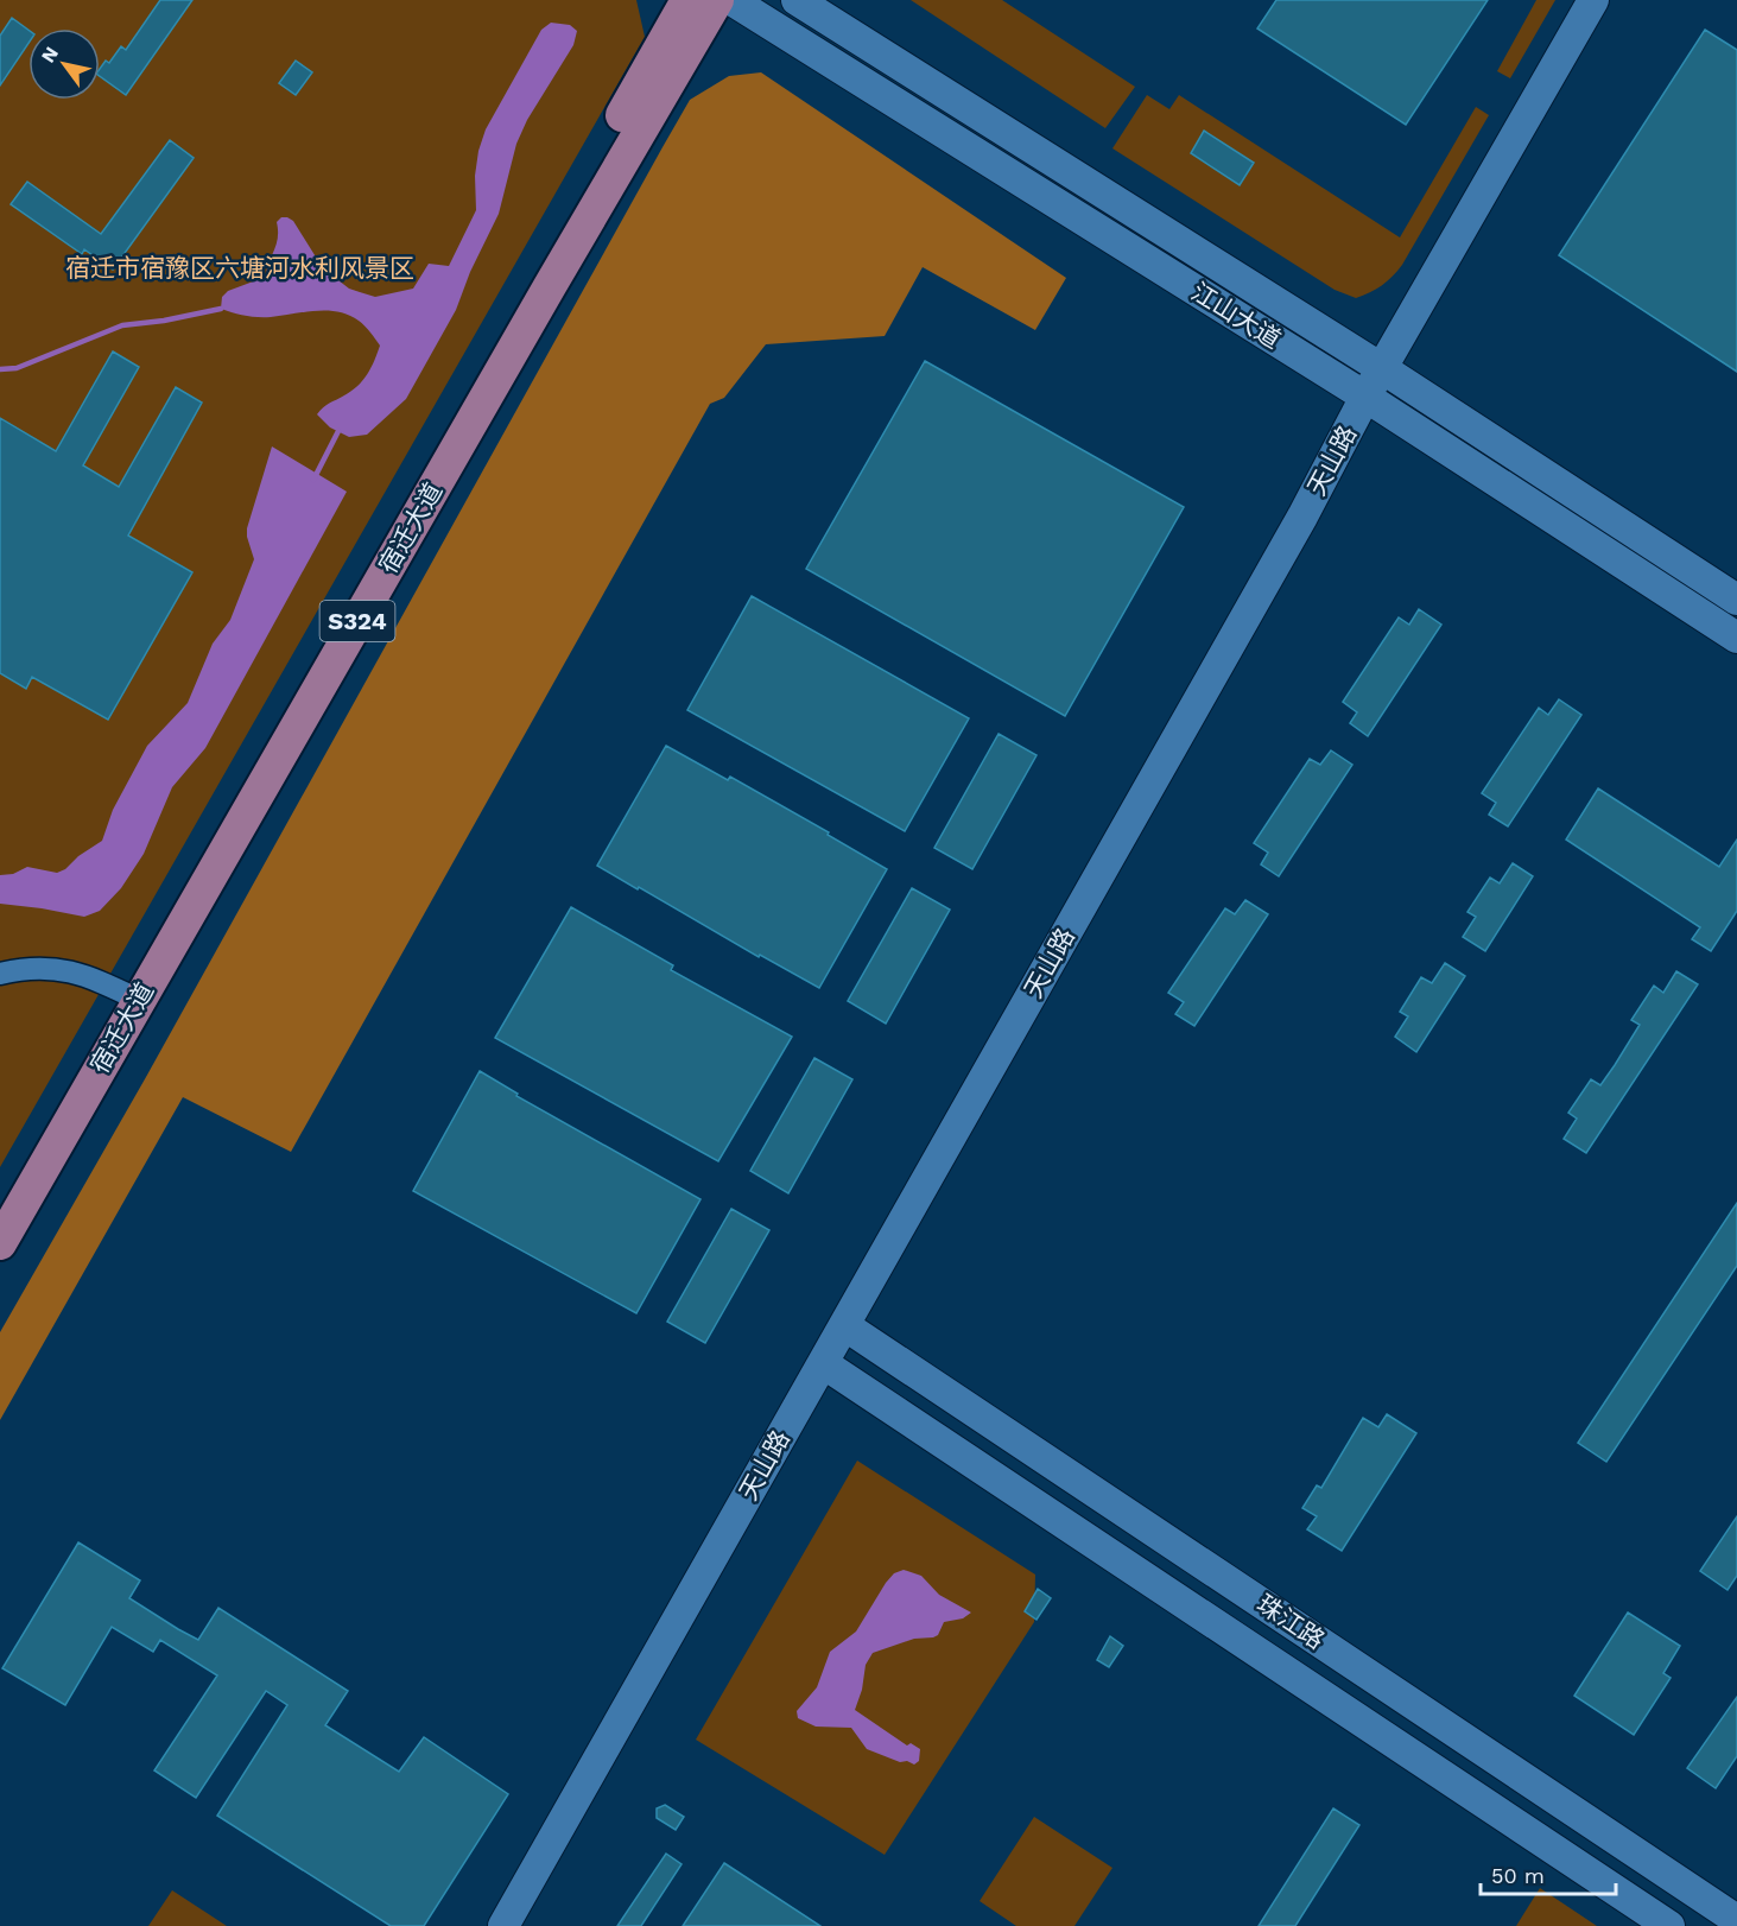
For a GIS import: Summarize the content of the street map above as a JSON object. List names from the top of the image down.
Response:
{
  "streets": {
    "main road": ["宿迁大道", "S324"],
    "street": ["江山大道", "天山路", "珠江路"]
  },
  "crossings": [
    ["江山大道", "天山路"],
    ["天山路", "珠江路"]
  ],
  "parks": ["宿迁市宿豫区六塘河水利风景区"],
  "scale_bar": "50 m",
  "north": "top left"
}
